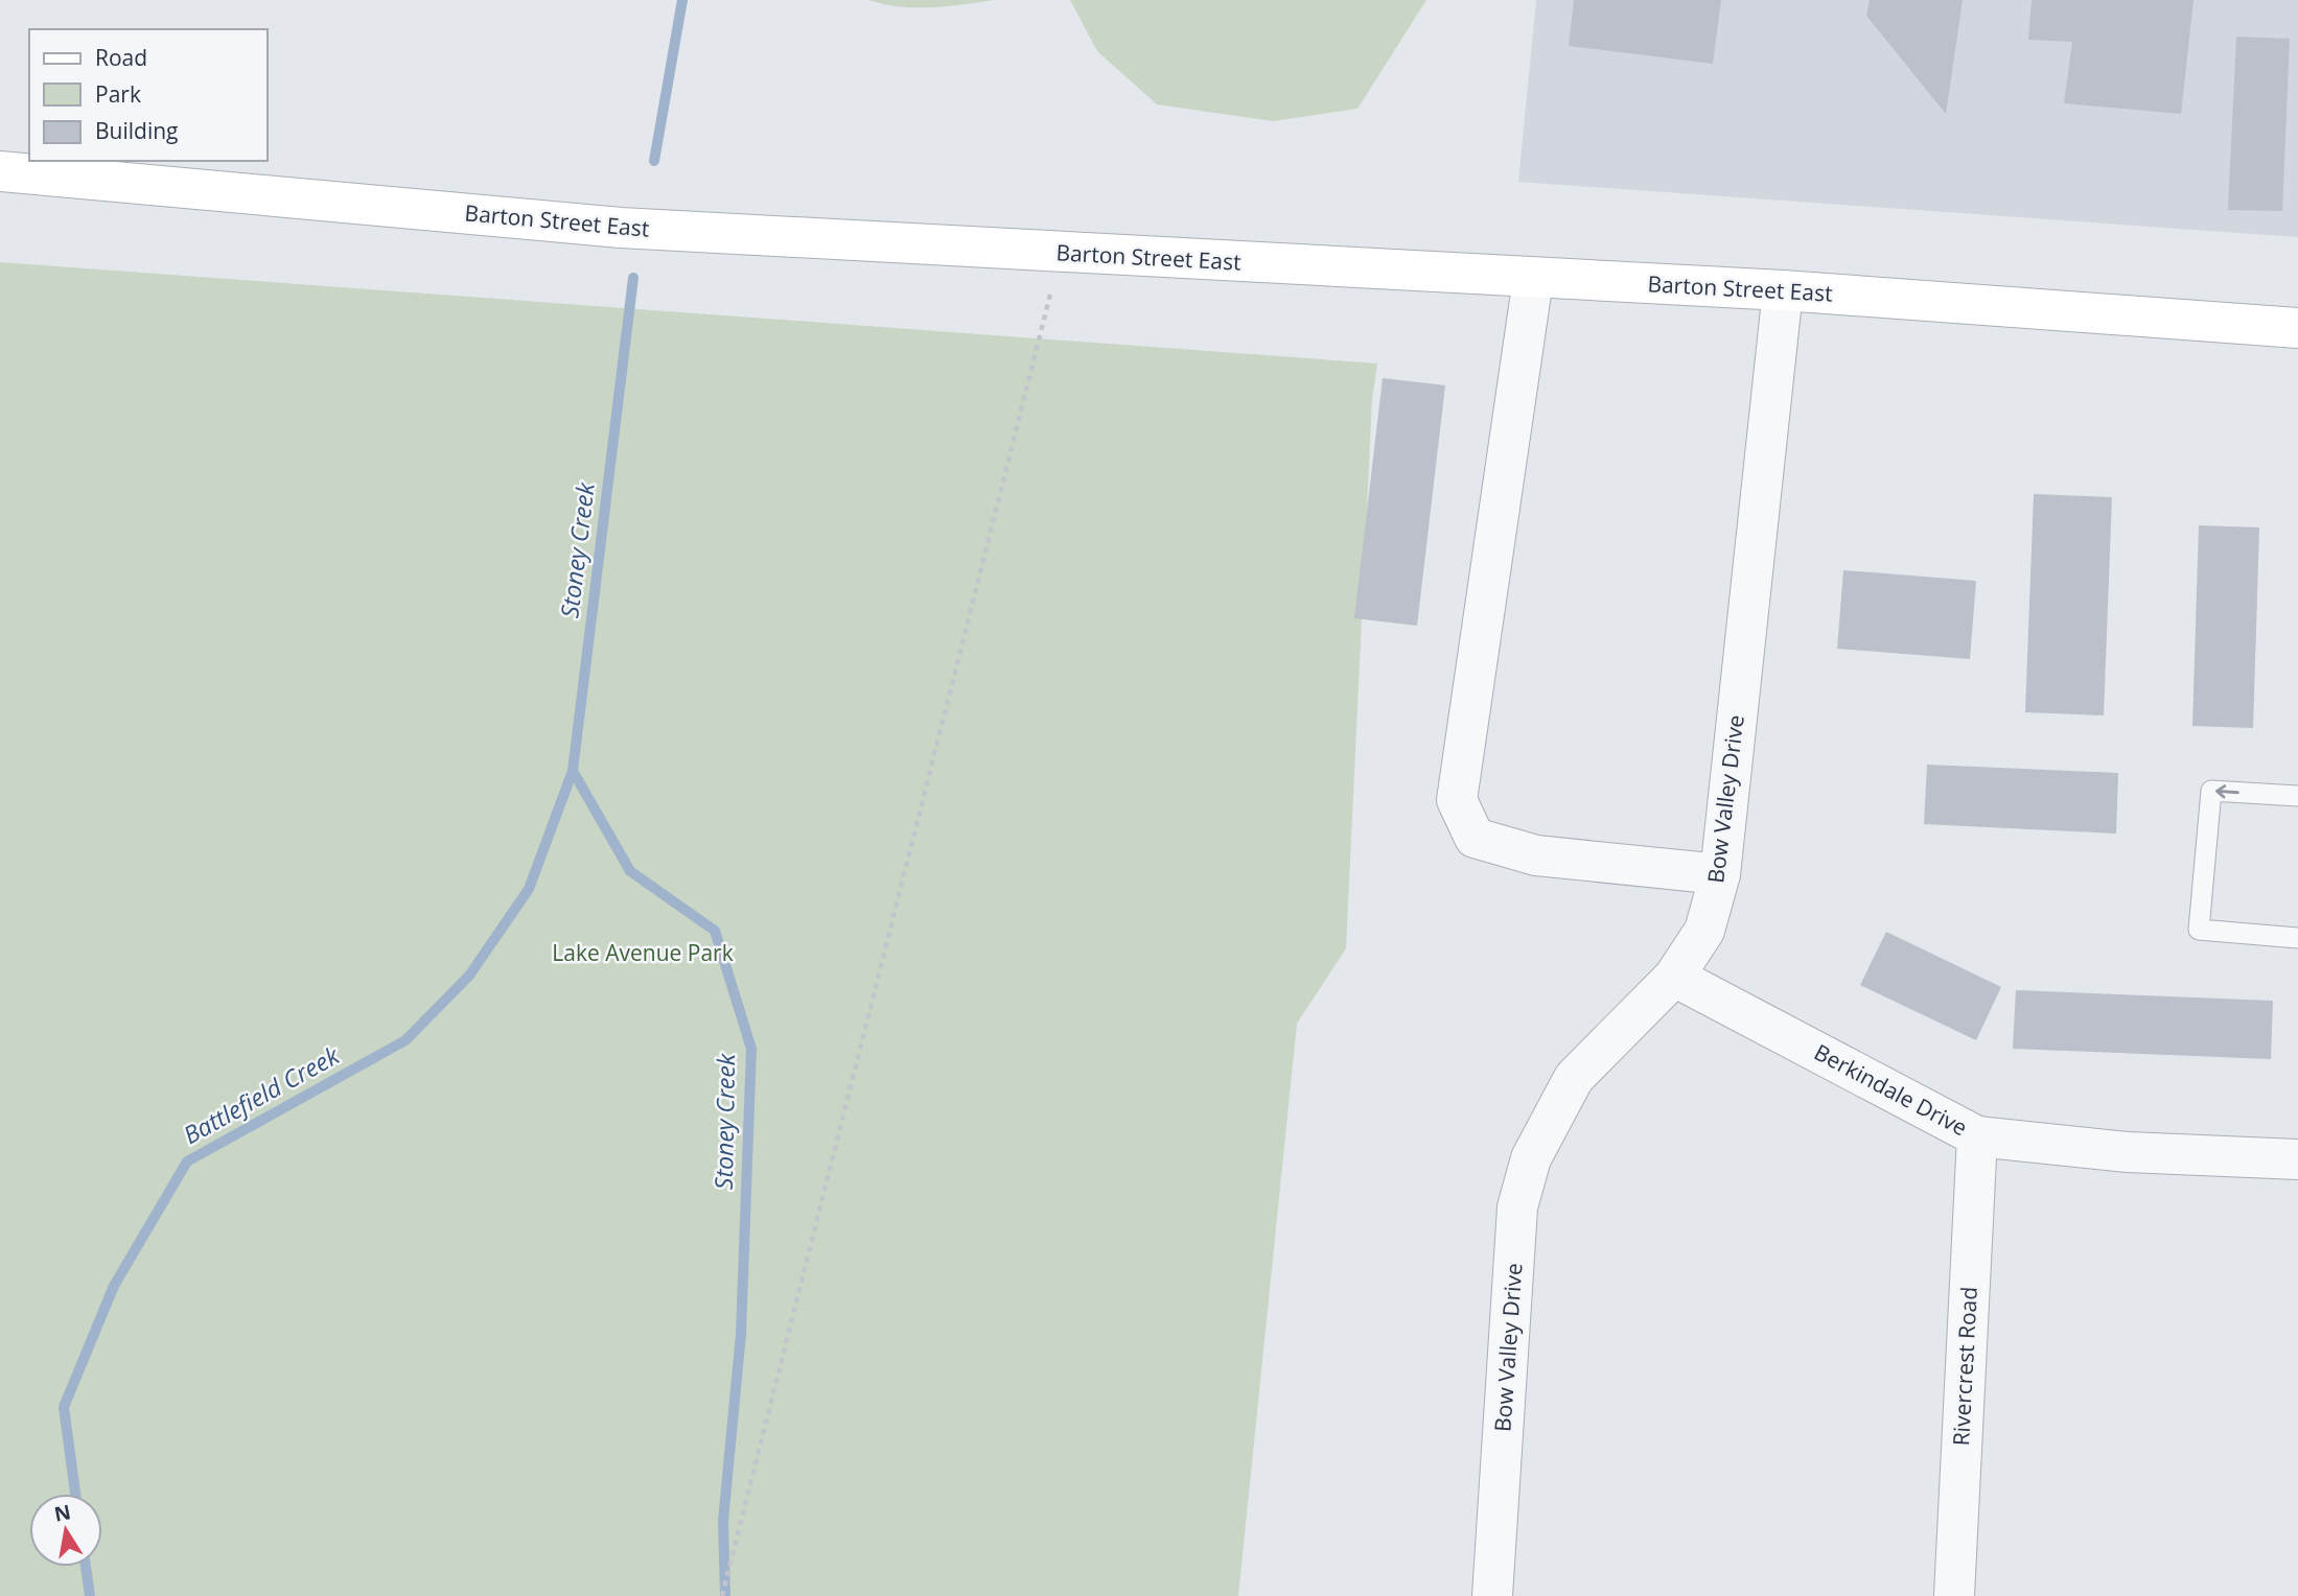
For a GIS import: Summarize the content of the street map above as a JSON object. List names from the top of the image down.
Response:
{
  "streets": {
    "main road": ["Barton Street East"],
    "street": ["Bow Valley Drive", "Berkindale Drive", "Rivercrest Road"]
  },
  "crossings": [
    ["Barton Street East", "Bow Valley Drive"],
    ["Bow Valley Drive", "Berkindale Drive"],
    ["Berkindale Drive", "Rivercrest Road"]
  ],
  "water": ["Stoney Creek", "Battlefield Creek"],
  "parks": ["Lake Avenue Park"],
  "legend": ["Road", "Park", "Building"],
  "north": "top"
}
